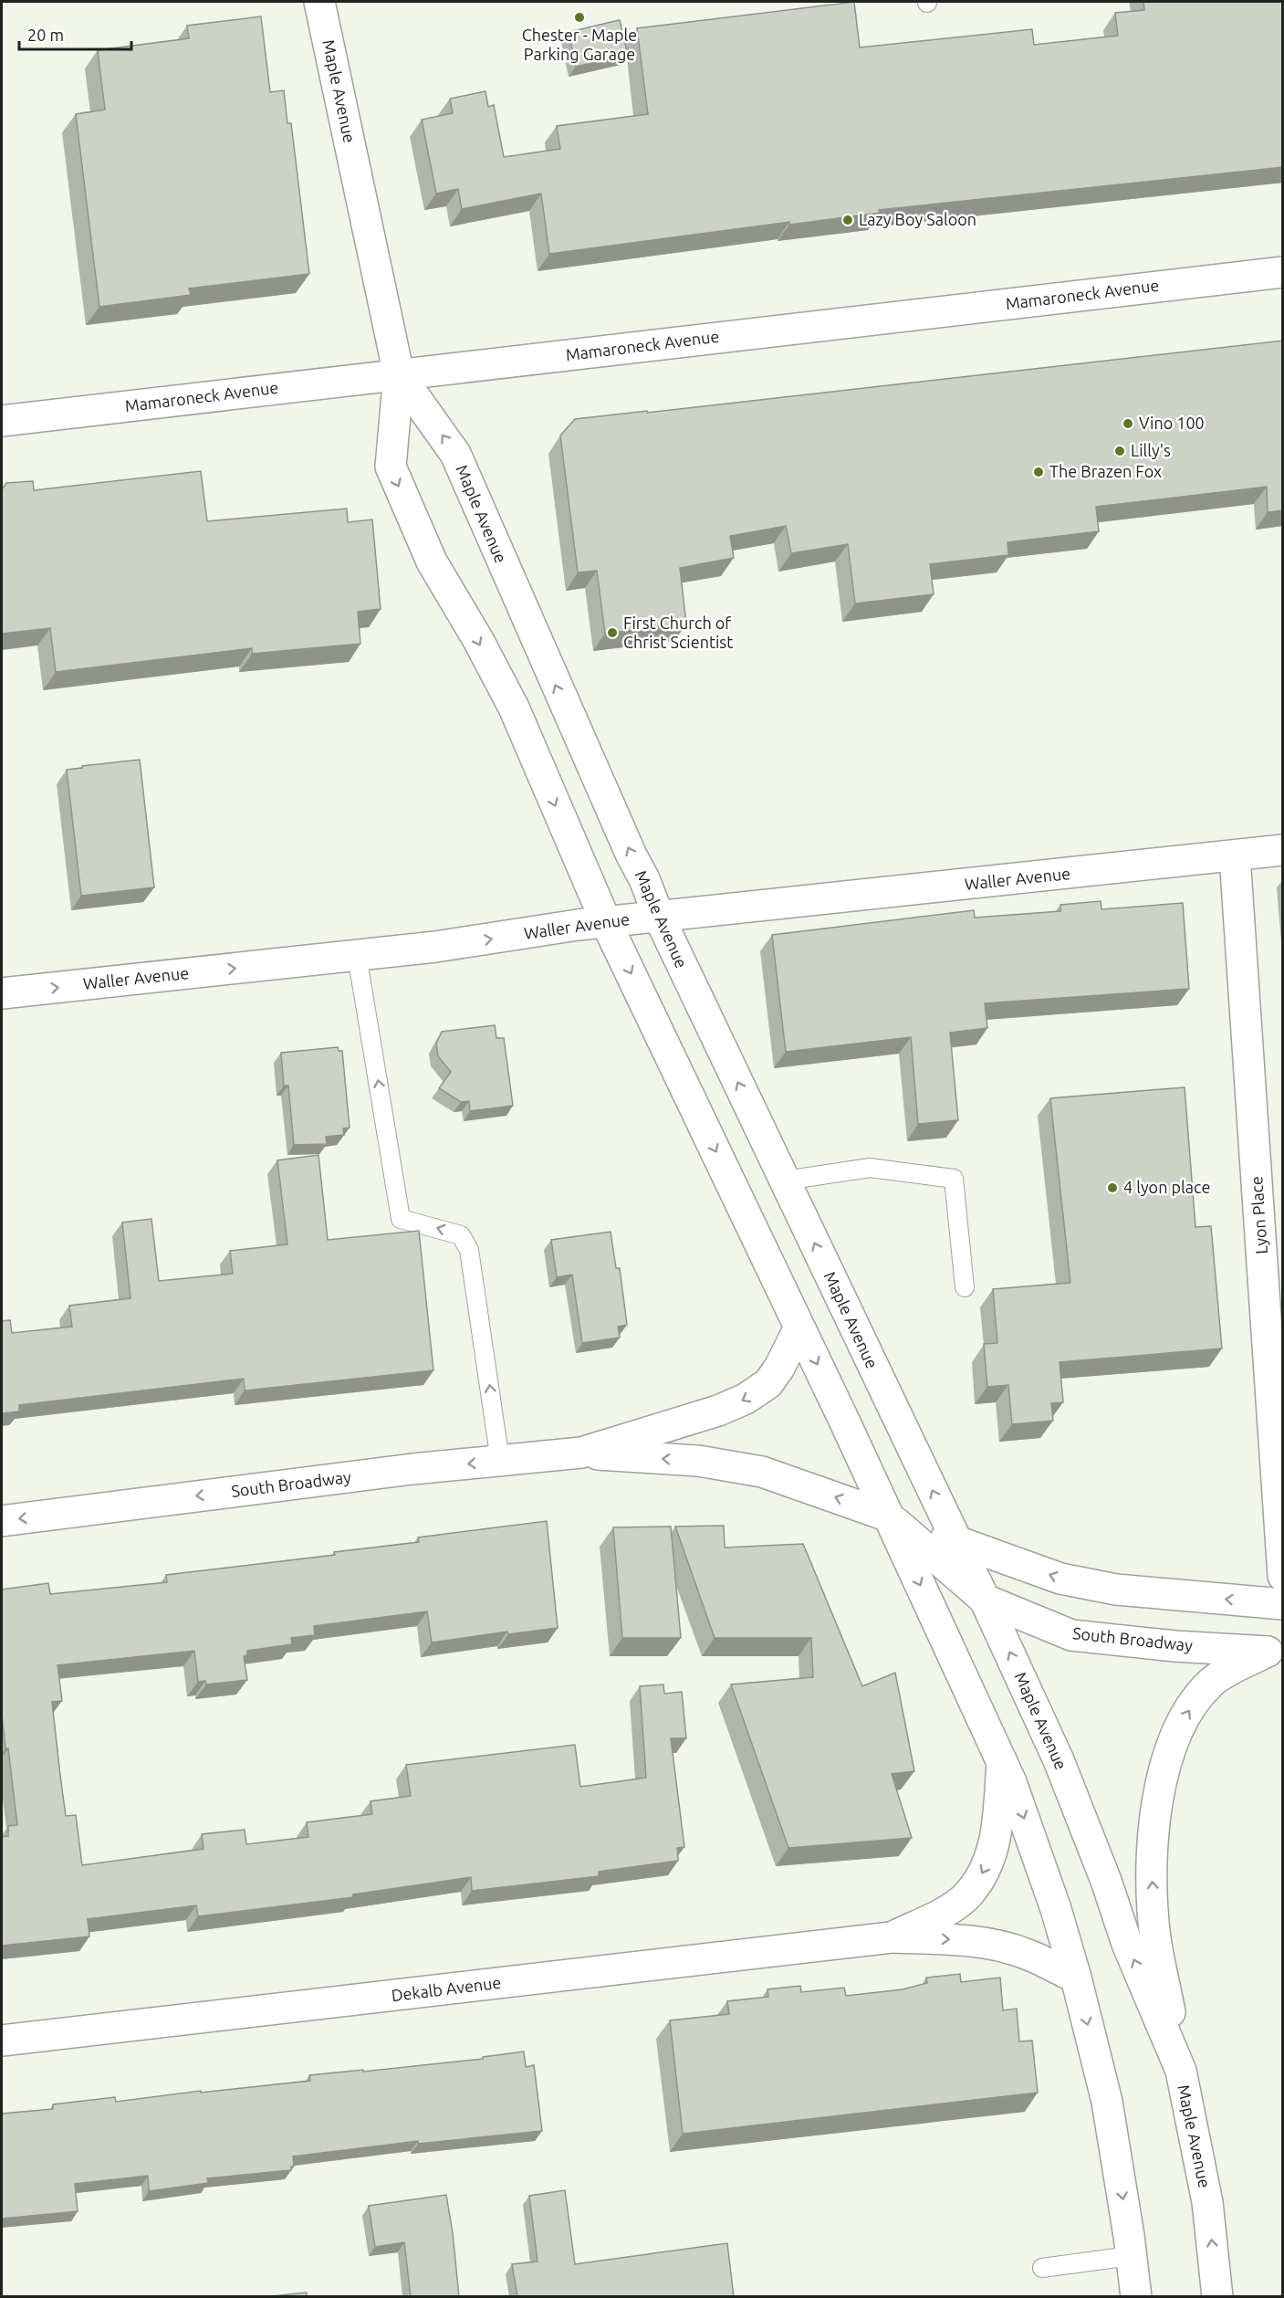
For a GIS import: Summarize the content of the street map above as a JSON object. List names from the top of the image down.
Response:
{
  "streets": {
    "main road": [
      "Maple Avenue",
      "Mamaroneck Avenue",
      "Waller Avenue",
      "Lyon Place",
      "South Broadway",
      "Dekalb Avenue"
    ]
  },
  "crossings": [
    ["Maple Avenue", "Mamaroneck Avenue"],
    ["Maple Avenue", "Waller Avenue"],
    ["Maple Avenue", "South Broadway"],
    ["Maple Avenue", "Dekalb Avenue"],
    ["Waller Avenue", "Lyon Place"]
  ],
  "one_way": ["Waller Avenue", "South Broadway"],
  "places": [
    "Chester - Maple Parking Garage",
    "Lazy Boy Saloon",
    "Vino 100",
    "Lilly's",
    "The Brazen Fox",
    "First Church of Christ Scientist",
    "4 lyon place"
  ],
  "scale_bar": "20 m"
}
